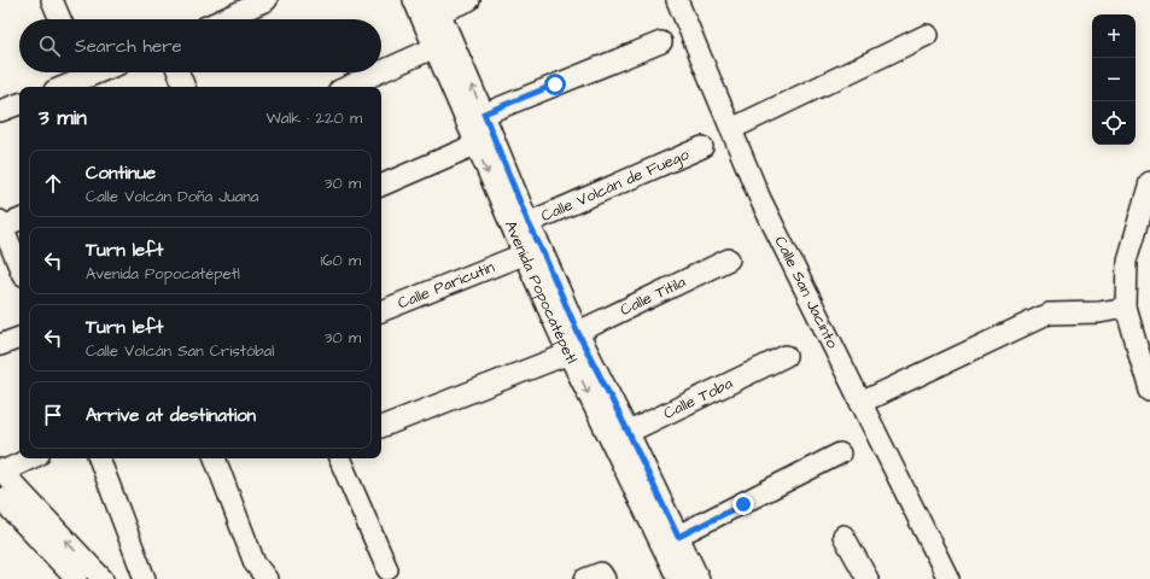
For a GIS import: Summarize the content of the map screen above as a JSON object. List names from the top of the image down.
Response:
{
  "streets": {
    "street": [
      "Calle Volcán de Fuego",
      "Calle Paricutín",
      "Avenida Popocatépetl",
      "Calle San Jacinto",
      "Calle Titila",
      "Calle Toba"
    ]
  },
  "crossings": [
    ["Calle Volcán de Fuego", "Avenida Popocatépetl"],
    ["Calle Paricutín", "Avenida Popocatépetl"],
    ["Avenida Popocatépetl", "Calle Titila"],
    ["Avenida Popocatépetl", "Calle Toba"]
  ],
  "page": {
    "map_buttons": ["+", "−"],
    "search": "Search here",
    "heading": ["3 min", "Walk · 220 m"],
    "list": [
      ["Continue", "Calle Volcán Doña Juana", "30 m"],
      ["Turn left", "Avenida Popocatépetl", "160 m"],
      ["Turn left", "Calle Volcán San Cristóbal", "30 m"],
      "Arrive at destination"
    ]
  }
}
